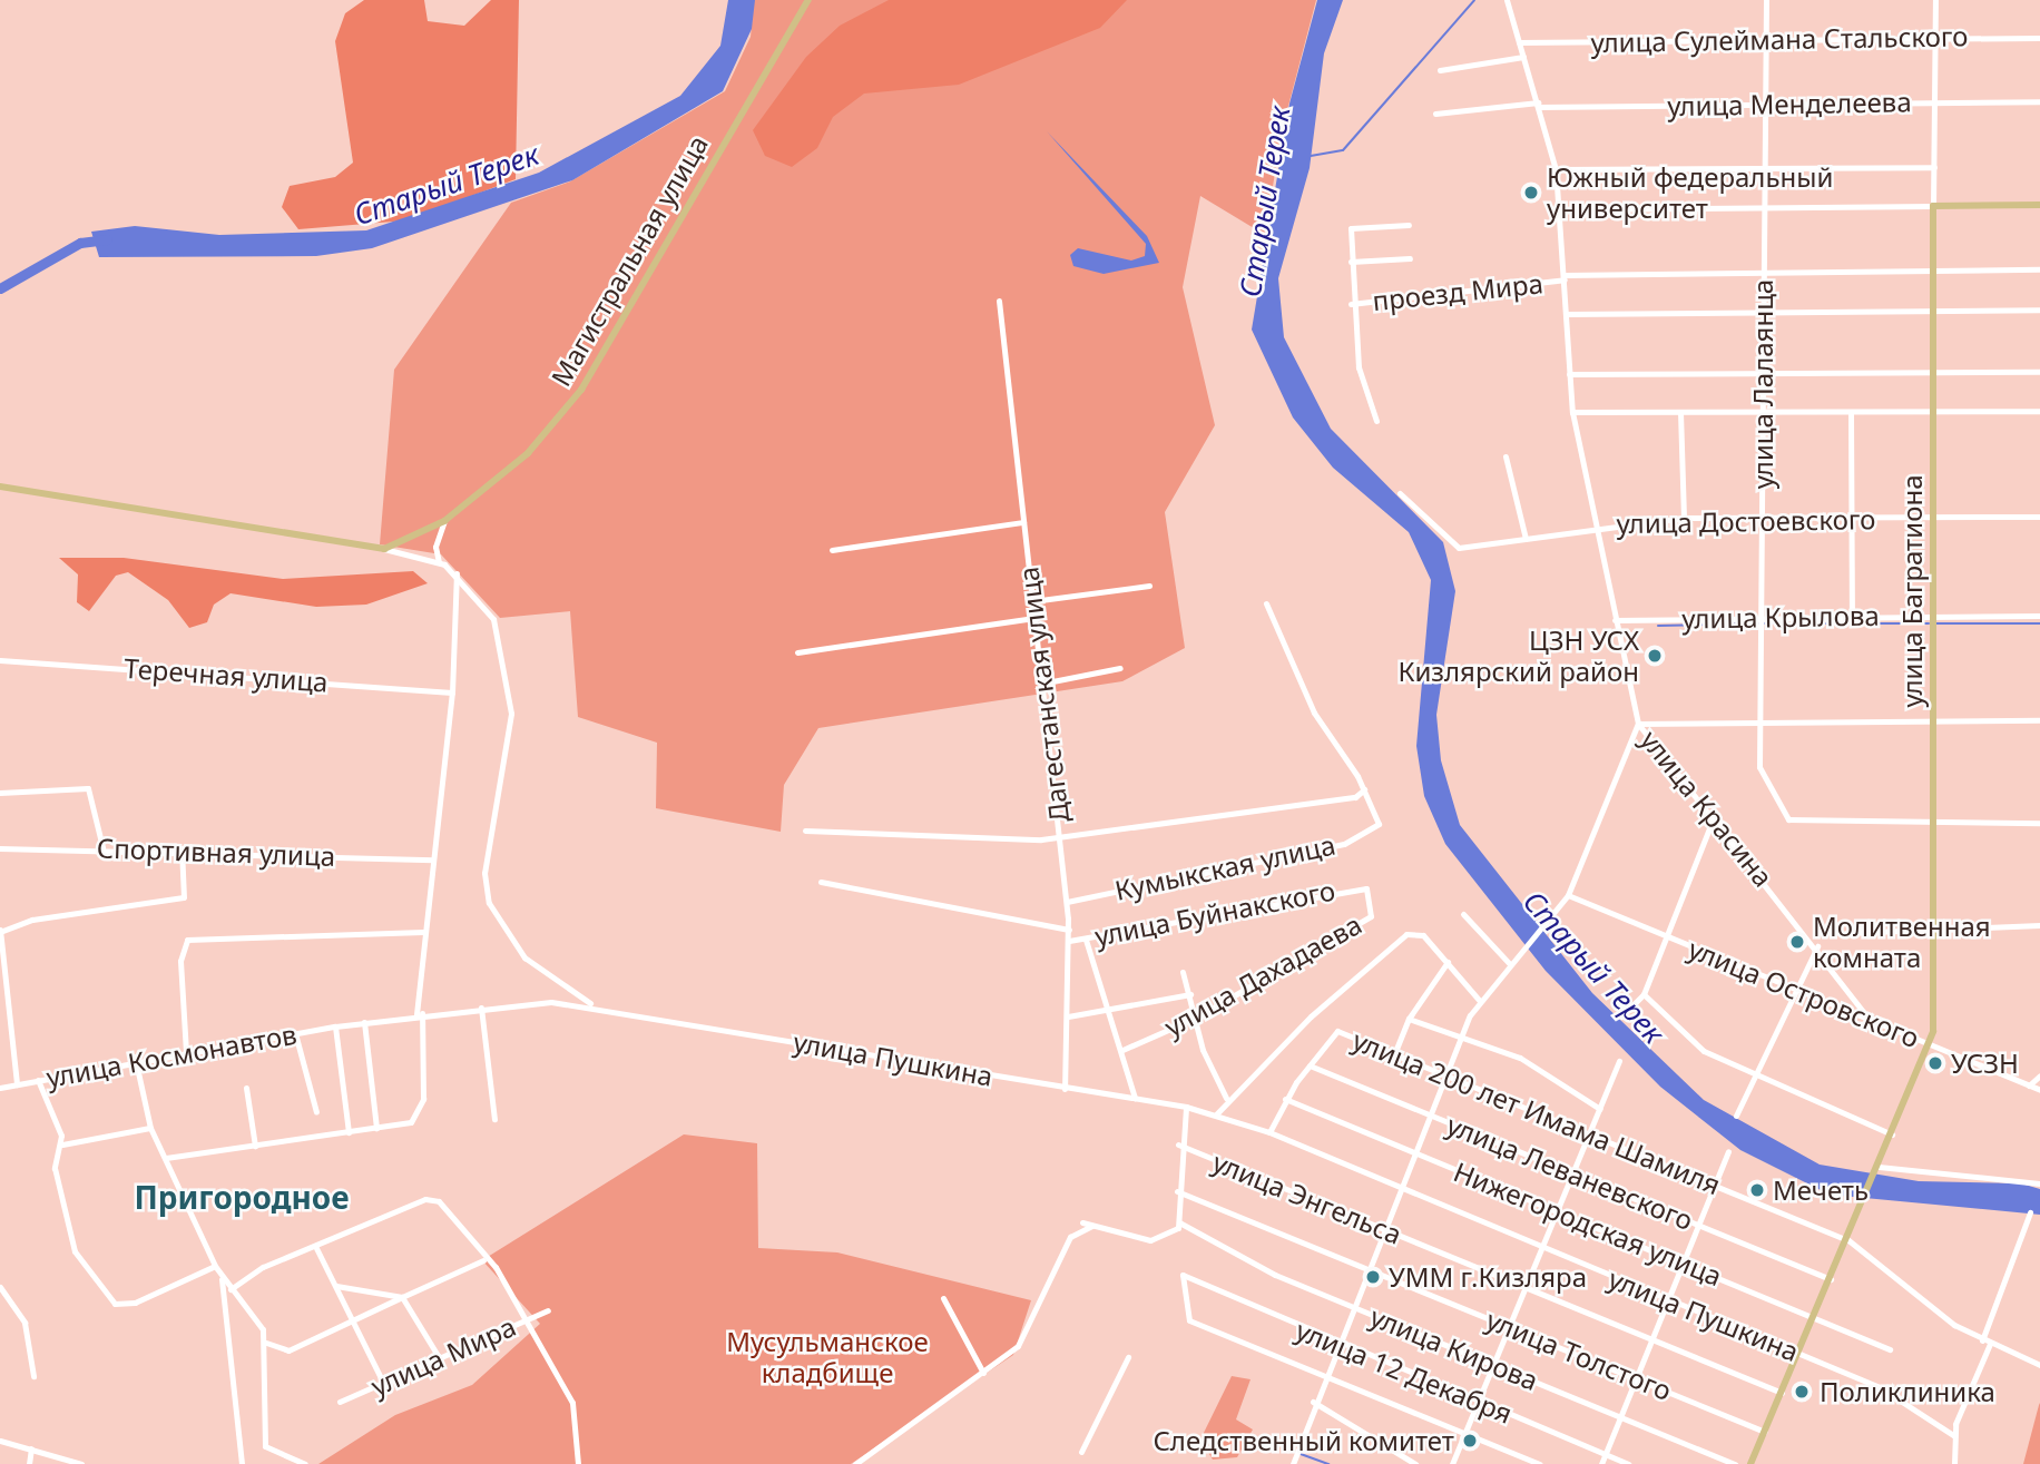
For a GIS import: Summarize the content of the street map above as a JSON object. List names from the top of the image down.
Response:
{
  "streets": {
    "main road": ["Магистральная улица", "улица Багратиона"],
    "street": [
      "улица Сулеймана Стальского",
      "улица Менделеева",
      "проезд Мира",
      "улица Лалаянца",
      "улица Достоевского",
      "улица Крылова",
      "Теречная улица",
      "Дагестанская улица",
      "улица Красина",
      "Спортивная улица",
      "Кумыкская улица",
      "улица Буйнакского",
      "улица Дахадаева",
      "улица Островского",
      "улица Космонавтов",
      "улица Пушкина",
      "улица 200 лет Имама Шамиля",
      "улица Леваневского",
      "улица Энгельса",
      "Нижегородская улица",
      "улица Кирова",
      "улица Толстого",
      "улица Мира",
      "улица 12 Декабря"
    ]
  },
  "crossings": [
    ["улица Сулеймана Стальского", "улица Лалаянца"],
    ["улица Сулеймана Стальского", "улица Багратиона"],
    ["улица Сулеймана Стальского", "улица Красина"],
    ["улица Менделеева", "улица Лалаянца"],
    ["улица Менделеева", "улица Багратиона"],
    ["улица Менделеева", "улица Красина"],
    ["Магистральная улица", "улица Пушкина"],
    ["проезд Мира", "улица Лалаянца"],
    ["проезд Мира", "улица Багратиона"],
    ["проезд Мира", "улица Красина"],
    ["улица Лалаянца", "улица Достоевского"],
    ["улица Лалаянца", "улица Багратиона"],
    ["улица Лалаянца", "улица Крылова"],
    ["улица Достоевского", "улица Багратиона"],
    ["улица Достоевского", "улица Красина"],
    ["улица Багратиона", "улица Крылова"],
    ["улица Багратиона", "улица Островского"],
    ["улица Багратиона", "улица 200 лет Имама Шамиля"],
    ["улица Крылова", "улица Красина"],
    ["Дагестанская улица", "Кумыкская улица"],
    ["Дагестанская улица", "улица Буйнакского"],
    ["Дагестанская улица", "улица Пушкина"],
    ["улица Красина", "улица Островского"],
    ["улица Буйнакского", "улица Дахадаева"],
    ["улица Космонавтов", "улица Пушкина"],
    ["улица Пушкина", "улица 200 лет Имама Шамиля"],
    ["улица 200 лет Имама Шамиля", "улица Леваневского"],
    ["улица 200 лет Имама Шамиля", "Нижегородская улица"]
  ],
  "districts": ["Пригородное"],
  "water": ["Старый Терек"],
  "parks": ["Мусульманское кладбище"],
  "places": [
    "Южный федеральный университет",
    "ЦЗН УСХ Кизлярский район",
    "Молитвенная комната",
    "УСЗН",
    "Мечеть",
    "УММ г.Кизляра",
    "Поликлиника",
    "Следственный комитет"
  ]
}
